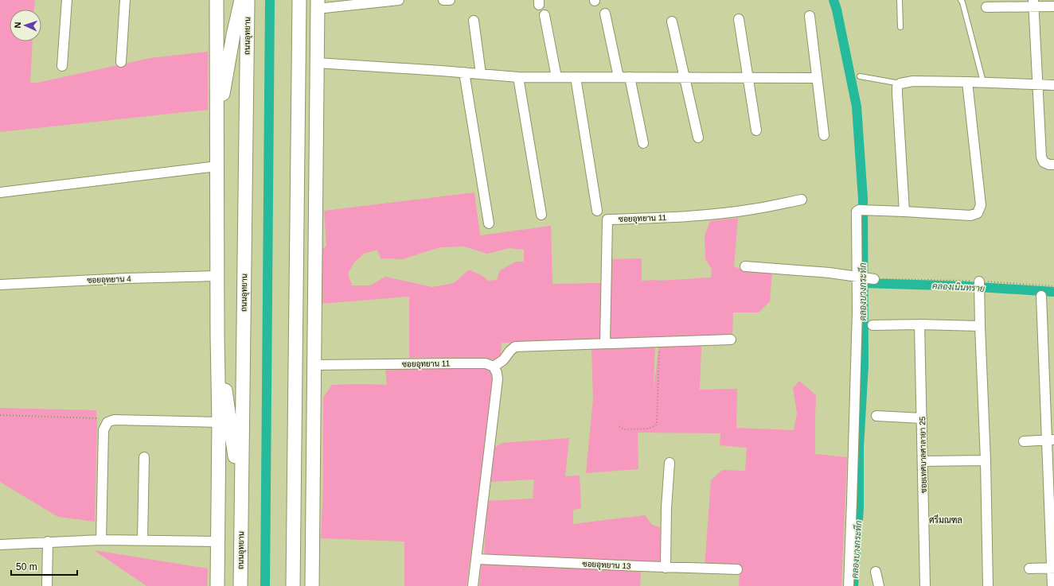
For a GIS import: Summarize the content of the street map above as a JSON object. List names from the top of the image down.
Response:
{
  "streets": {
    "main road": ["ถนนอุทยาน"],
    "street": [
      "ซอยอุทยาน 11",
      "ซอยอุทยาน 4",
      "ซอยเทศบาลศาลายา 25",
      "ซอยอุทยาน 13"
    ]
  },
  "districts": ["ศรีมณฑล"],
  "water": ["คลองเนินทราย", "คลองบางกระทึก"],
  "scale_bar": "50 m",
  "north": "left"
}
